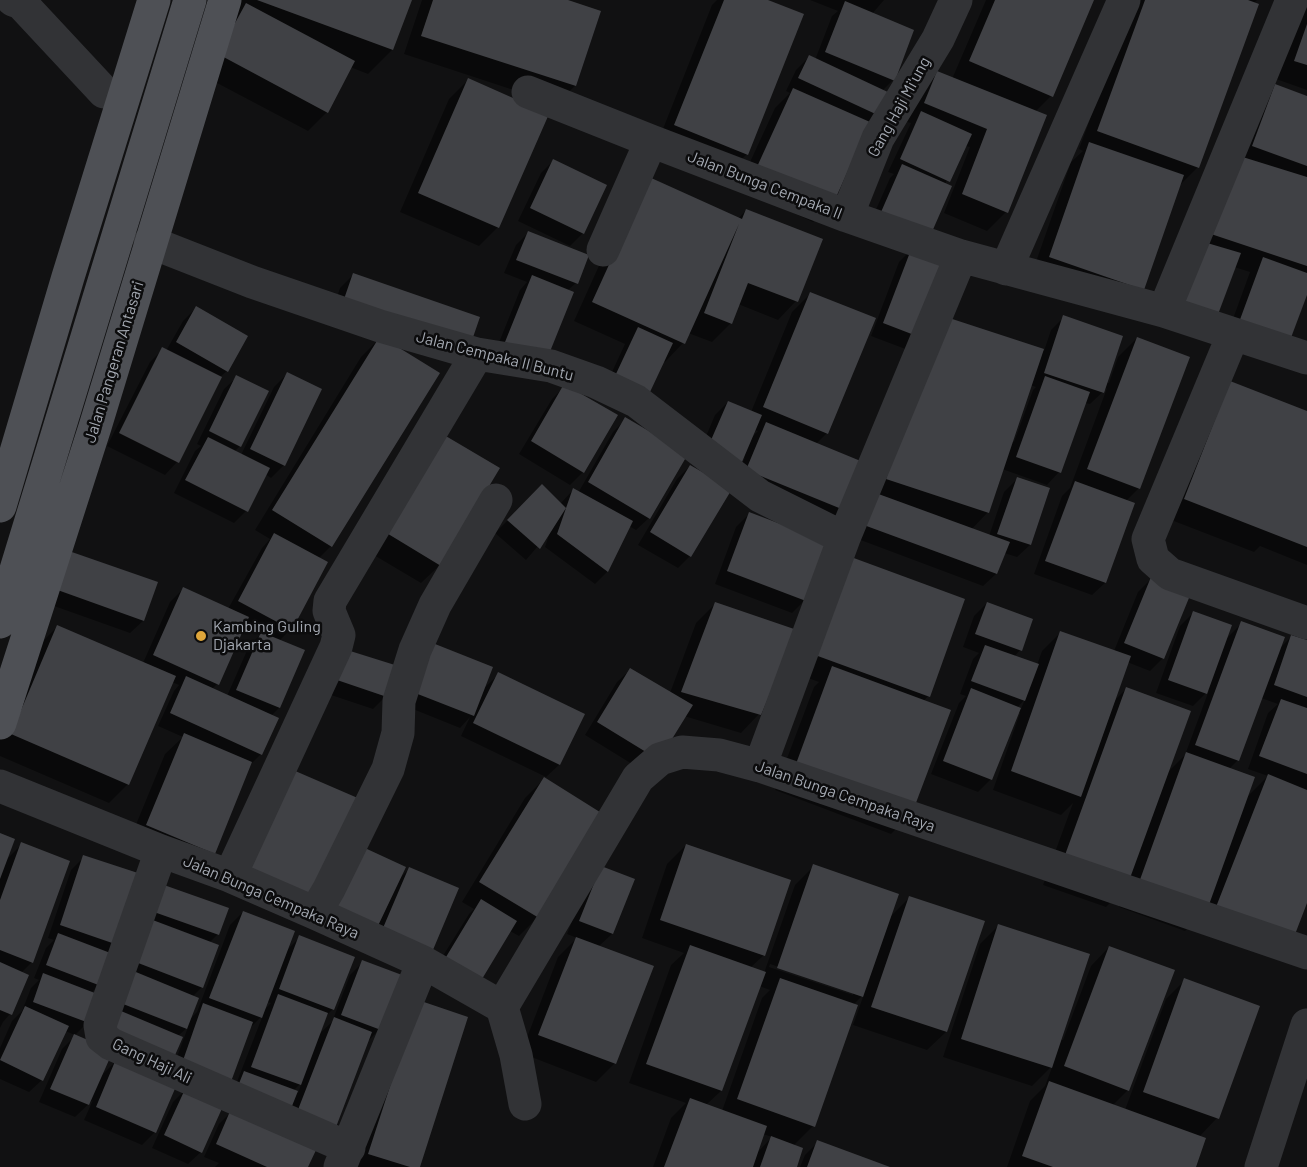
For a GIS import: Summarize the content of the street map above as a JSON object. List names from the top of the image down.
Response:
{
  "streets": {
    "main road": ["Jalan Pangeran Antasari"],
    "street": [
      "Gang Haji Mi'ung",
      "Jalan Bunga Cempaka II",
      "Jalan Cempaka II Buntu",
      "Jalan Bunga Cempaka Raya",
      "Gang Haji Ali"
    ]
  },
  "crossings": [
    ["Gang Haji Mi'ung", "Jalan Bunga Cempaka II"],
    ["Jalan Cempaka II Buntu", "Jalan Pangeran Antasari"],
    ["Jalan Bunga Cempaka Raya", "Gang Haji Ali"]
  ],
  "places": ["Kambing Guling Djakarta"]
}
